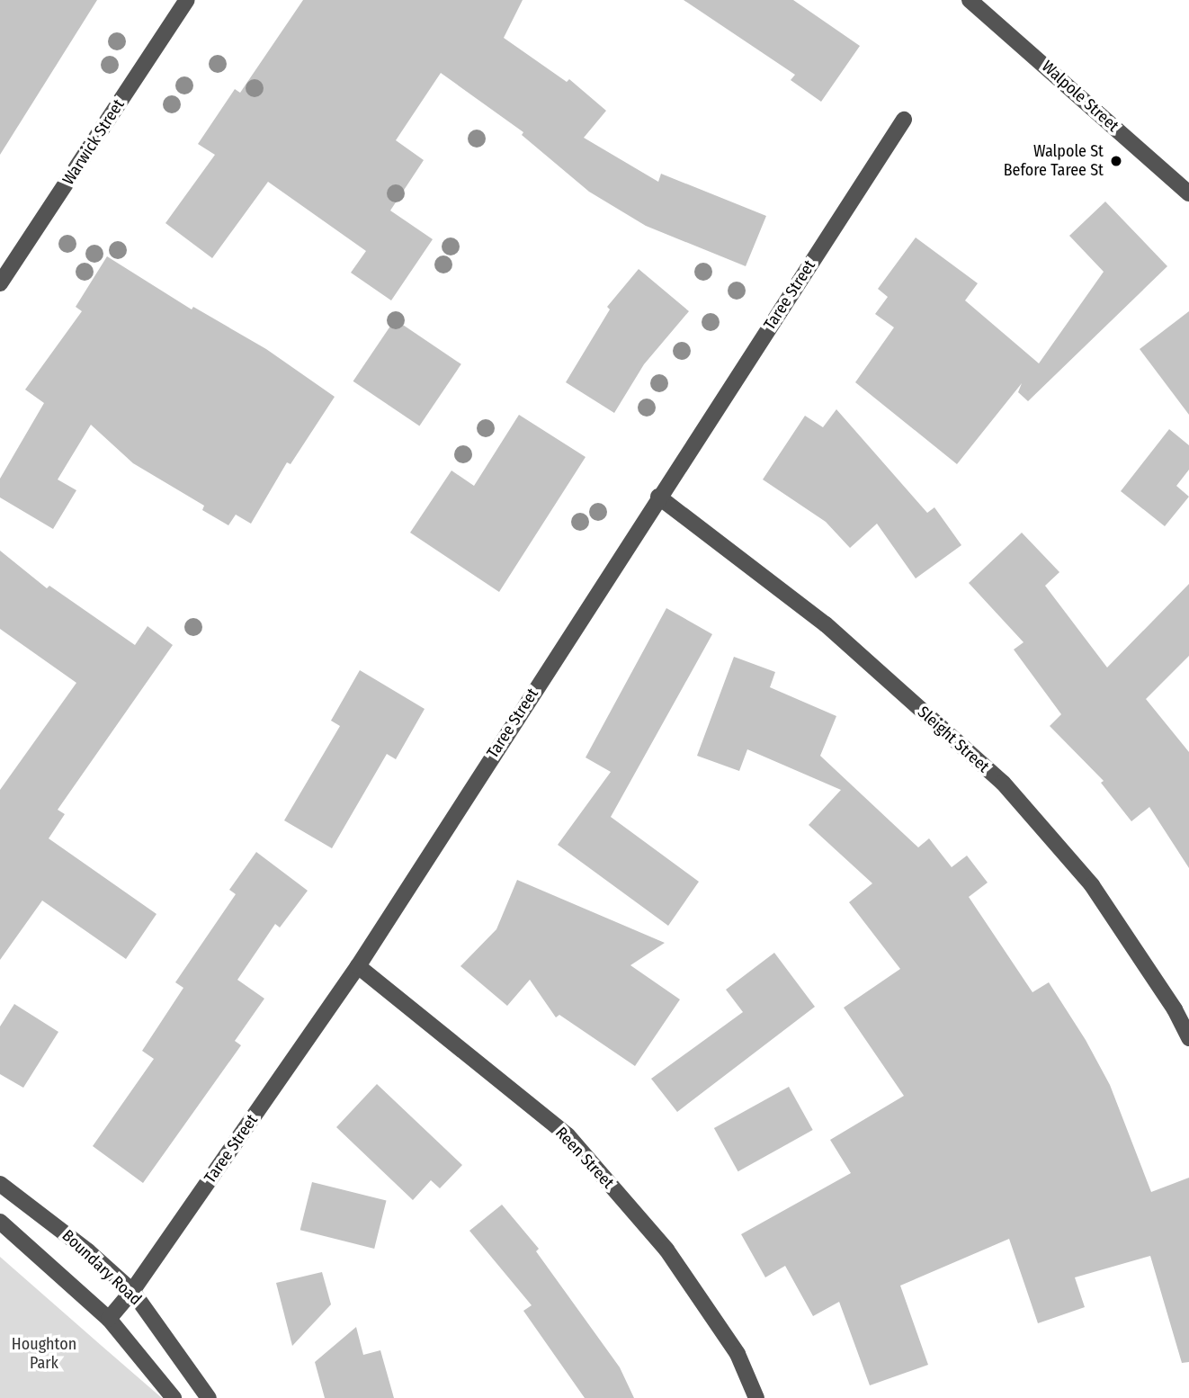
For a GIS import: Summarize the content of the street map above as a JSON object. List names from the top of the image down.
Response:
{
  "streets": {
    "street": [
      "Walpole Street",
      "Warwick Street",
      "Taree Street",
      "Sleight Street",
      "Reen Street",
      "Boundary Road"
    ]
  },
  "crossings": [
    ["Taree Street", "Sleight Street"],
    ["Taree Street", "Reen Street"],
    ["Taree Street", "Boundary Road"]
  ],
  "parks": ["Houghton Park"],
  "places": ["Walpole St Before Taree St"]
}
